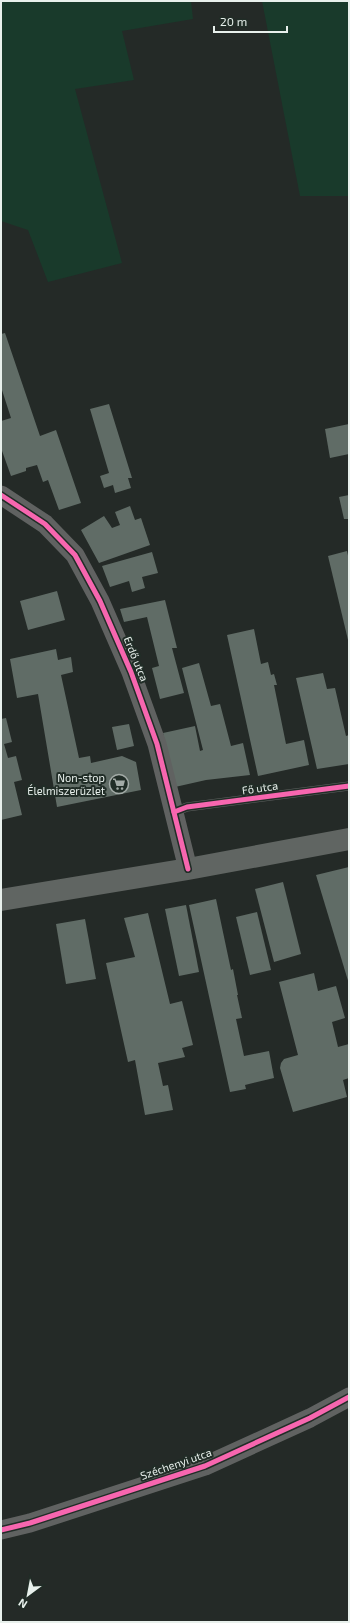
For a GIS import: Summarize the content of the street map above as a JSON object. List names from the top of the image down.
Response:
{
  "streets": {
    "street": ["Erdő utca", "Széchenyi utca"],
    "lane": ["Fő utca"]
  },
  "crossings": [
    ["Erdő utca", "Fő utca"]
  ],
  "places": {
    "supermarket": ["Non-stop Élelmiszerüzlet"]
  },
  "scale_bar": "20 m",
  "north": "bottom left"
}
